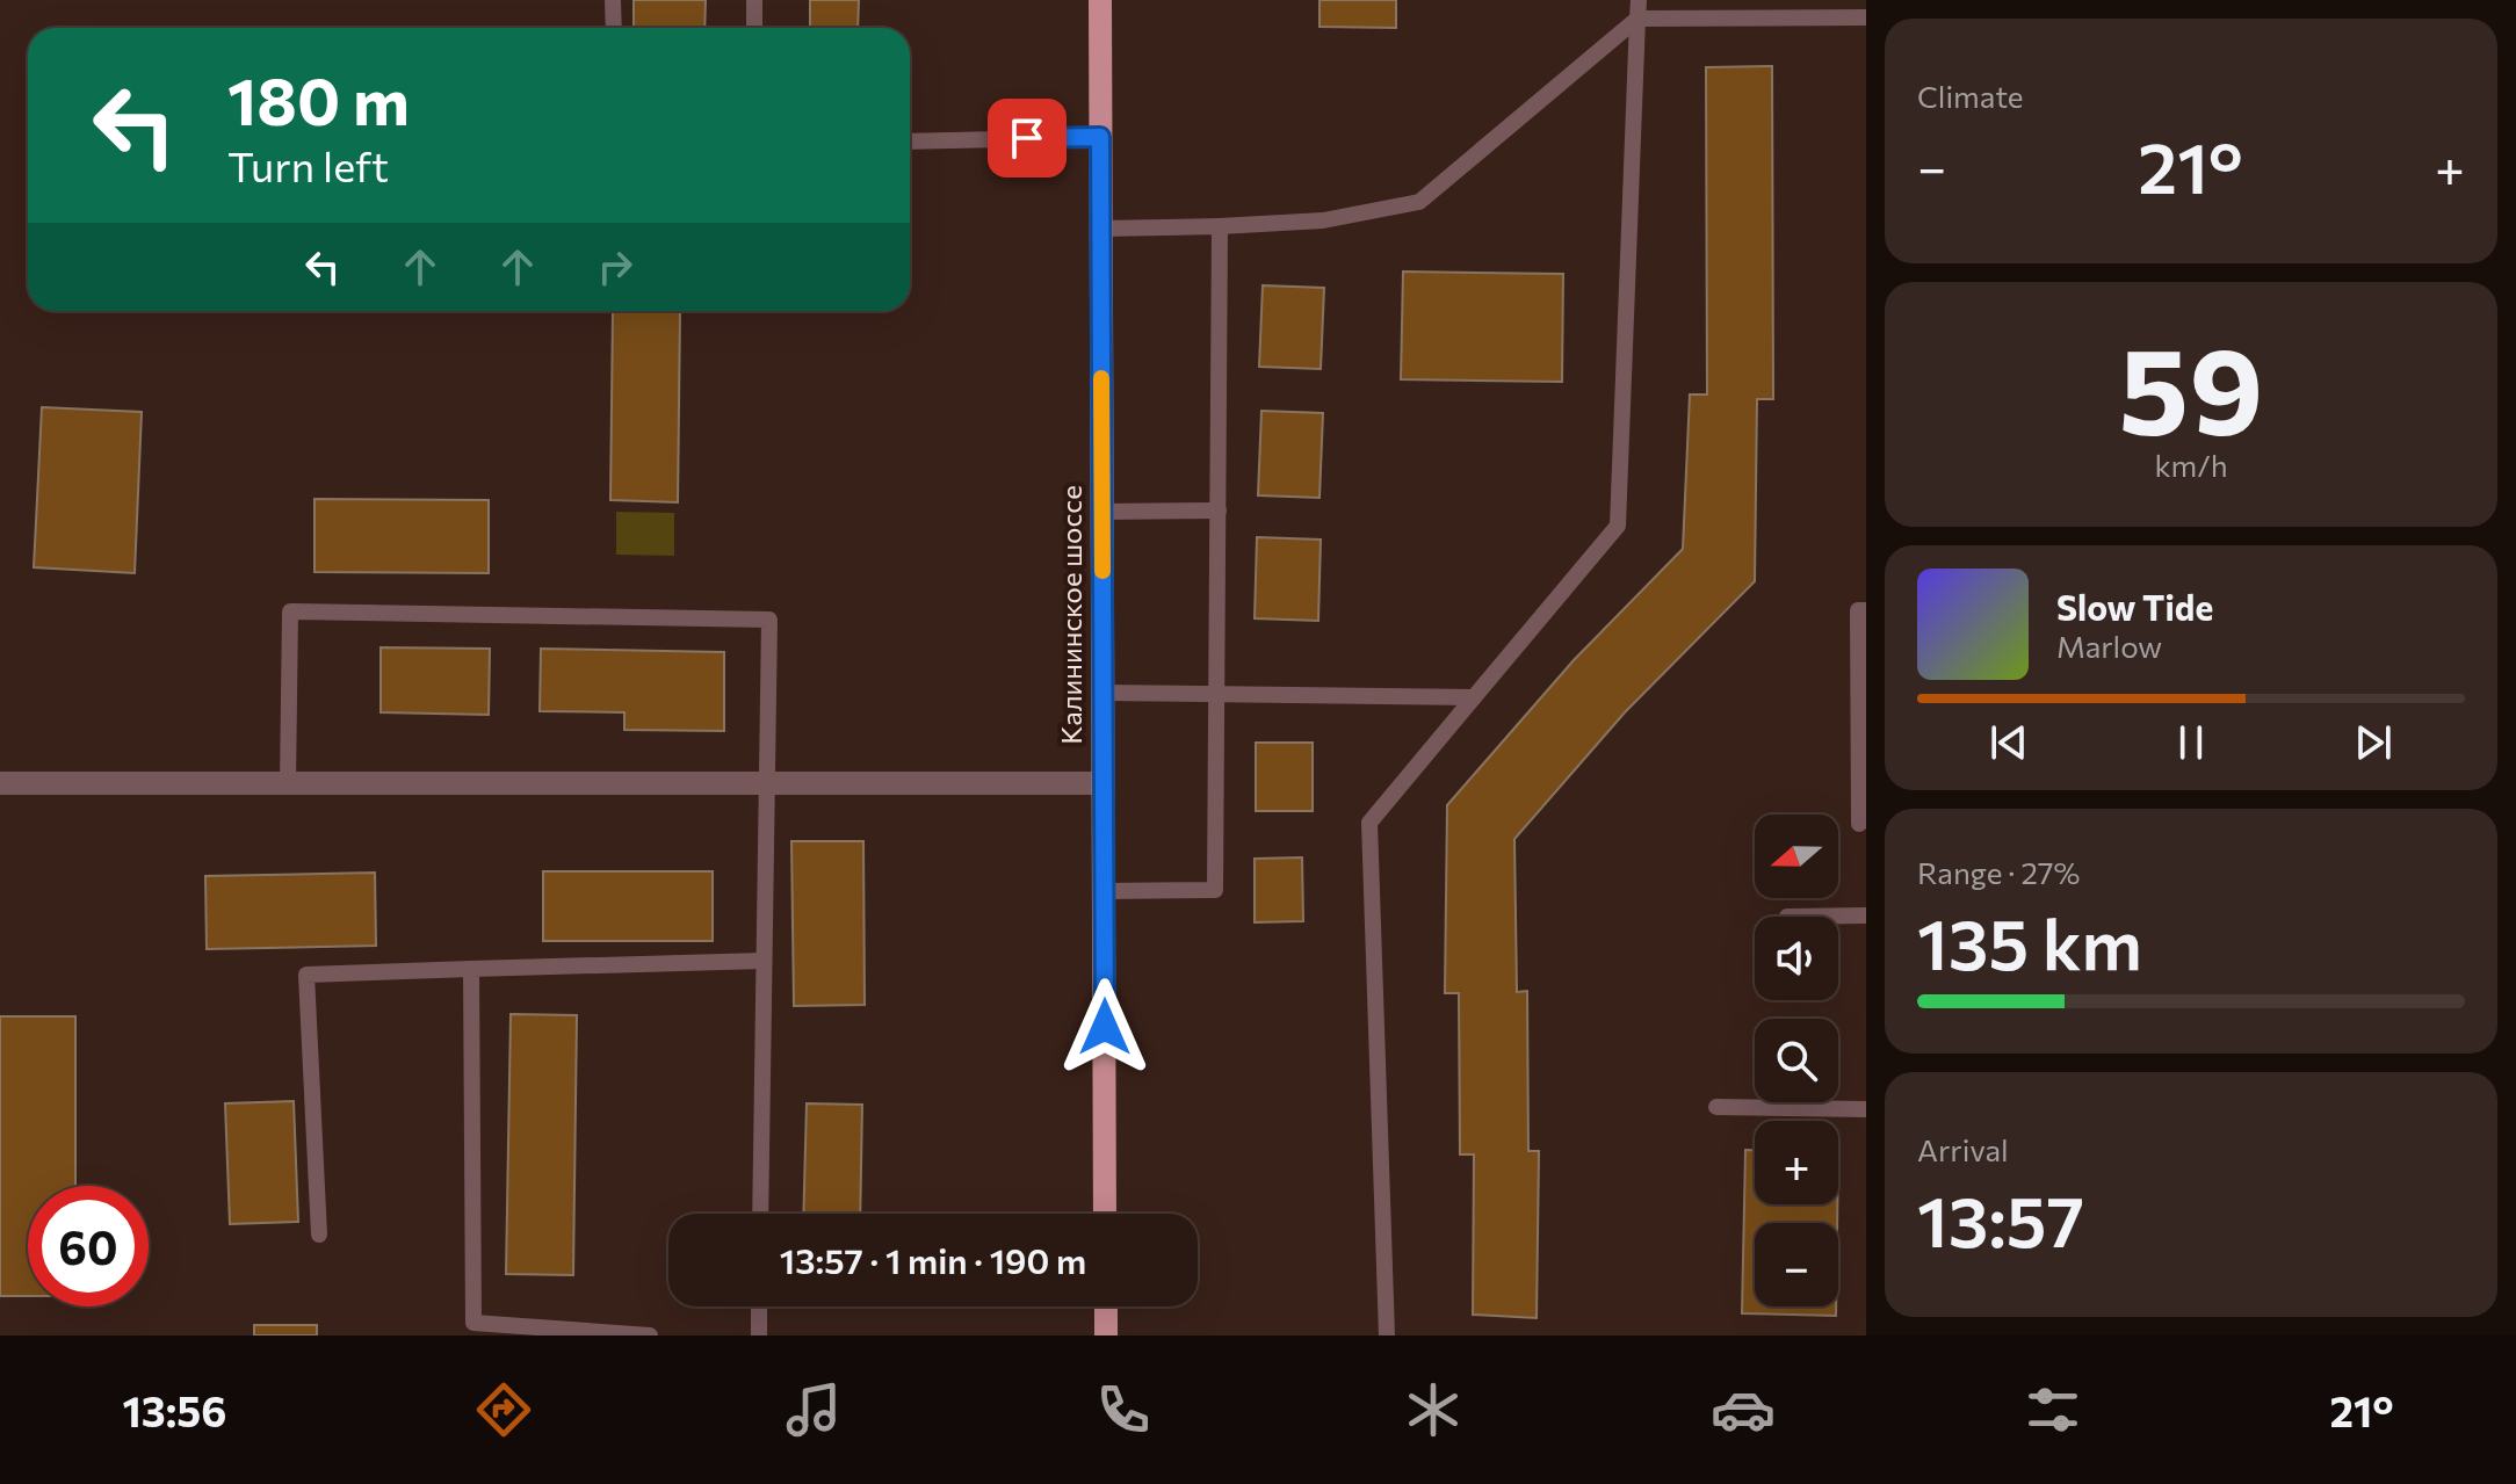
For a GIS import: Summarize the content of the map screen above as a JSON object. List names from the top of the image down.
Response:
{
  "streets": {
    "main road": ["Калининское шоссе"]
  },
  "north": "left",
  "page": {
    "tile": [
      "Climate",
      ["59", "km/h"],
      ["Range · 27%", "135 km"],
      ["Arrival", "13:57"]
    ],
    "turn": ["180 m", "Turn left"],
    "heat": ["−", "21°", "+"],
    "song": ["Slow Tide", "Marlow"],
    "map_buttons": ["+", "−"],
    "limit": "60",
    "trip": "13:57 · 1 min · 190 m",
    "tabs": ["13:56", "21°"]
  }
}
